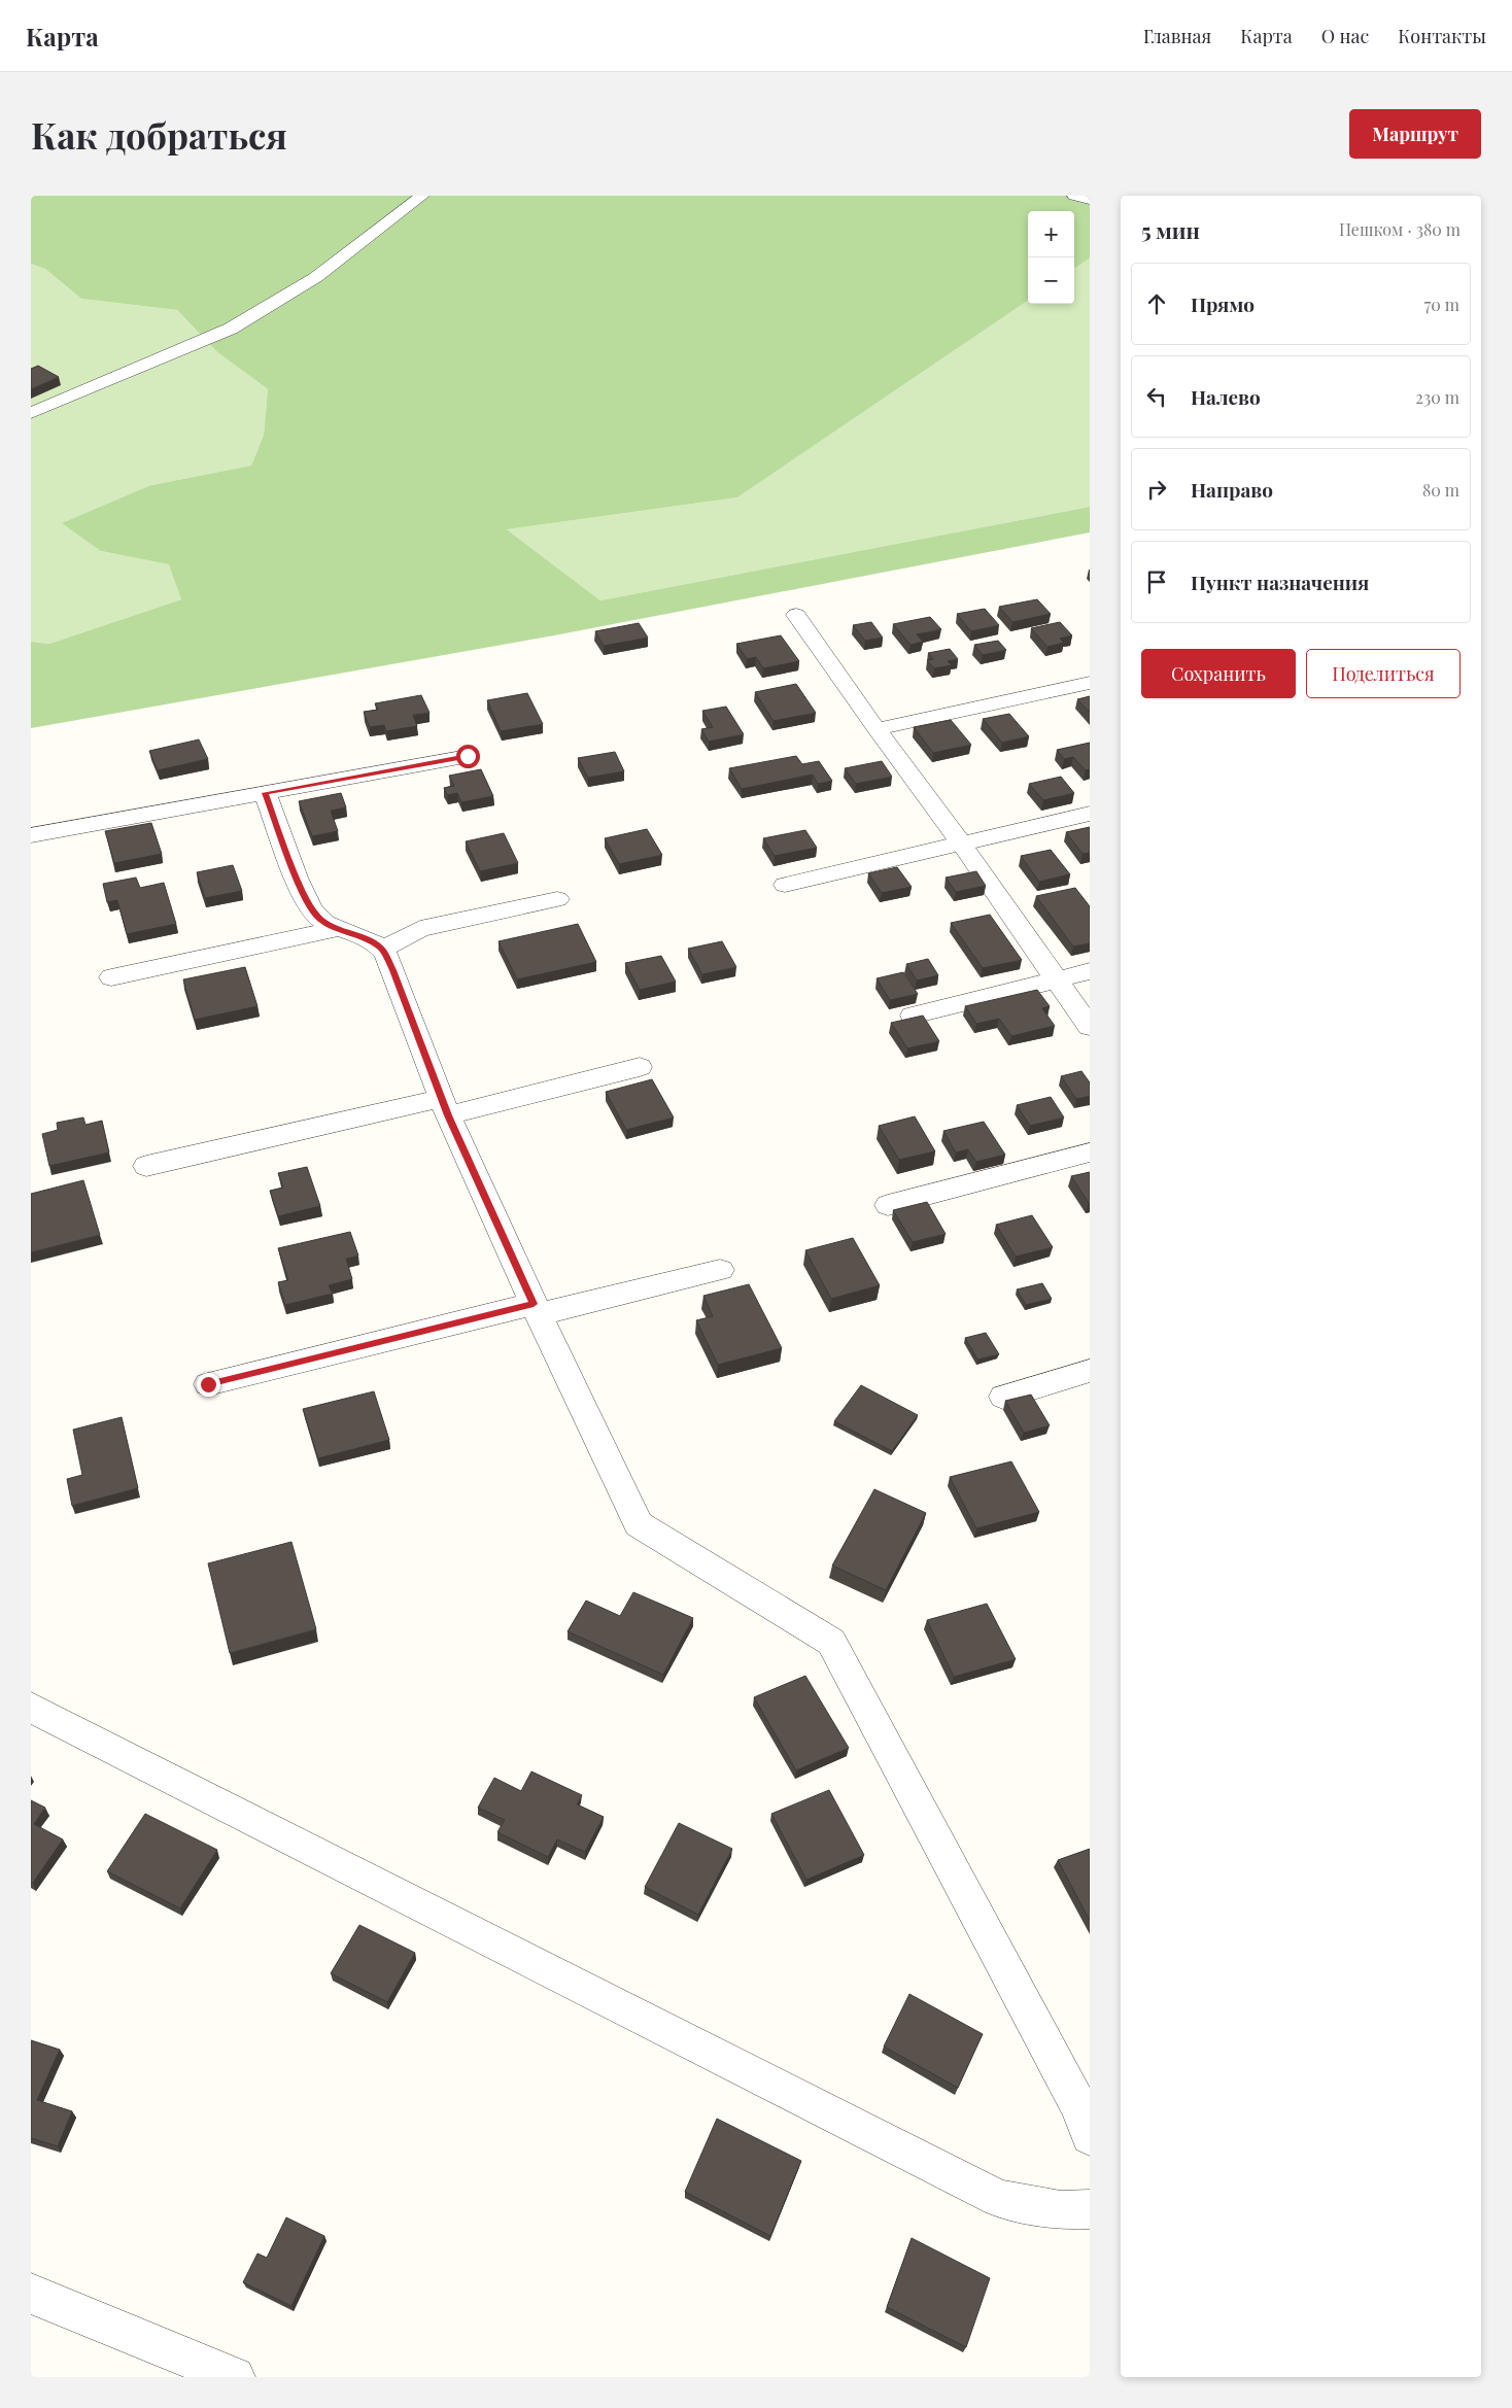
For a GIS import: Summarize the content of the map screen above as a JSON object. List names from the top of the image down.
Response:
{
  "page": {
    "header": "Карта",
    "nav": [
      "Главная",
      "Карта",
      "О нас",
      "Контакты"
    ],
    "buttons": [
      "Маршрут",
      ["Сохранить", "Поделиться"]
    ],
    "title": "Как добраться",
    "heading": ["5 мин", "Пешком · 380 m"],
    "map_buttons": ["+", "−"],
    "list": [
      ["Прямо", "70 m"],
      ["Налево", "230 m"],
      ["Направо", "80 m"],
      "Пункт назначения"
    ]
  }
}
